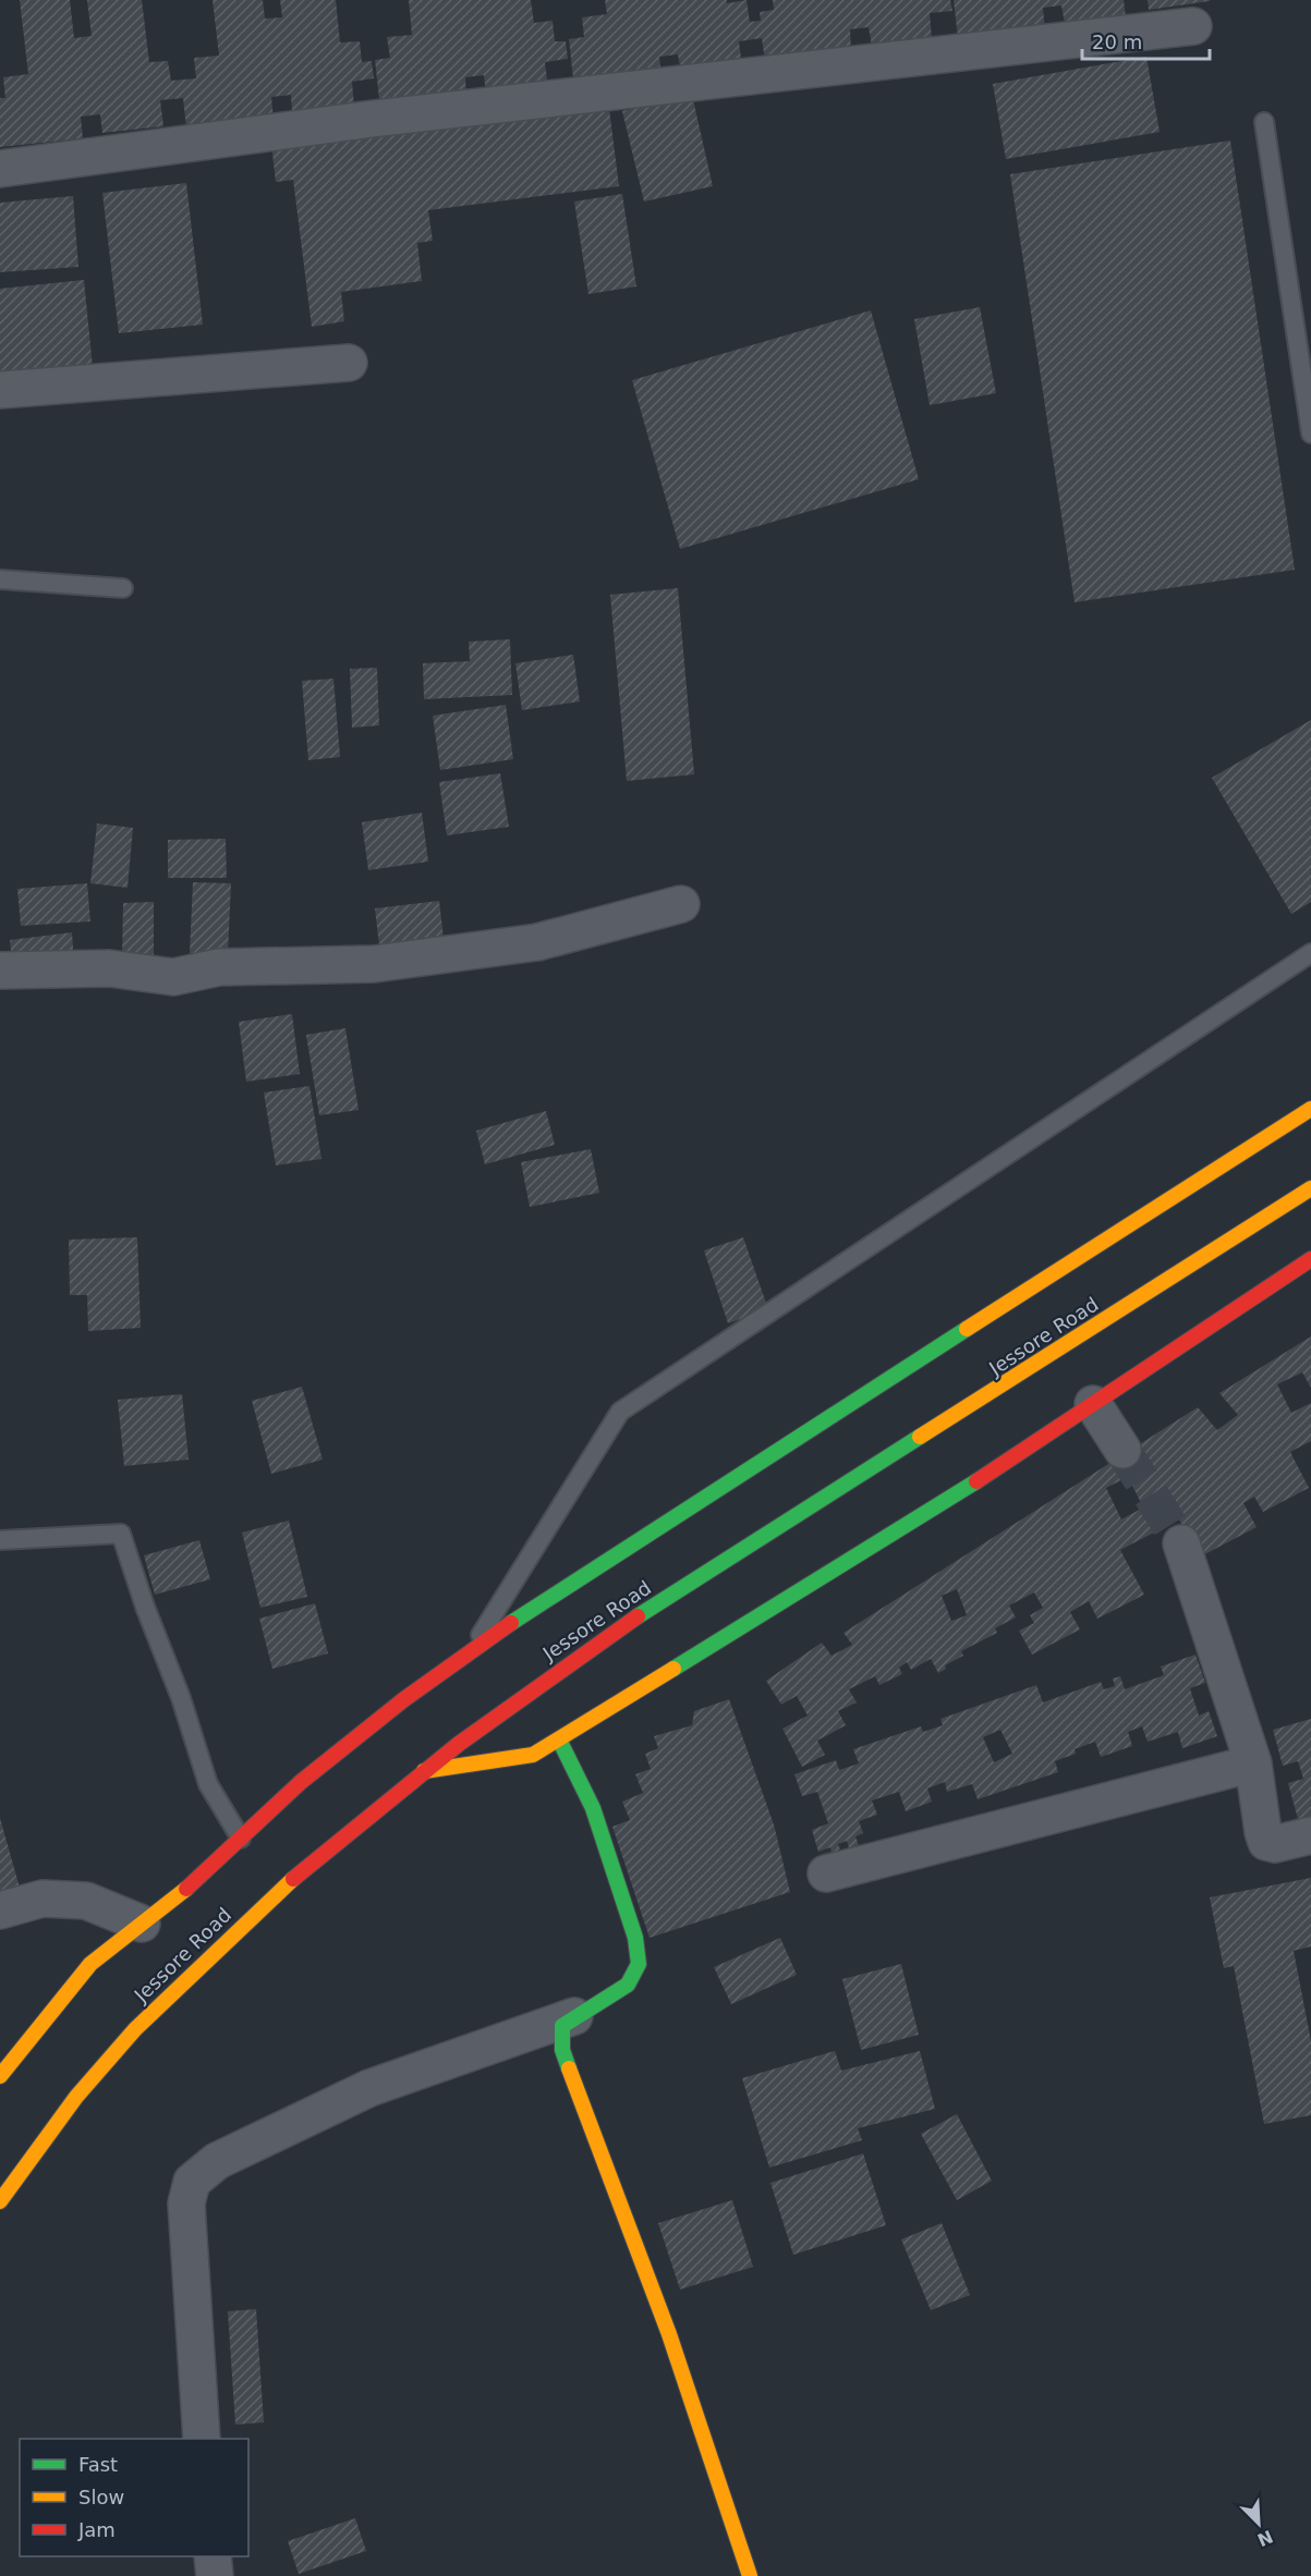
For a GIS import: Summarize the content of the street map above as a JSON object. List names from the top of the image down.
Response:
{
  "streets": {
    "main road": ["Jessore Road"]
  },
  "legend": ["Fast", "Slow", "Jam"],
  "scale_bar": "20 m",
  "north": "bottom right"
}
